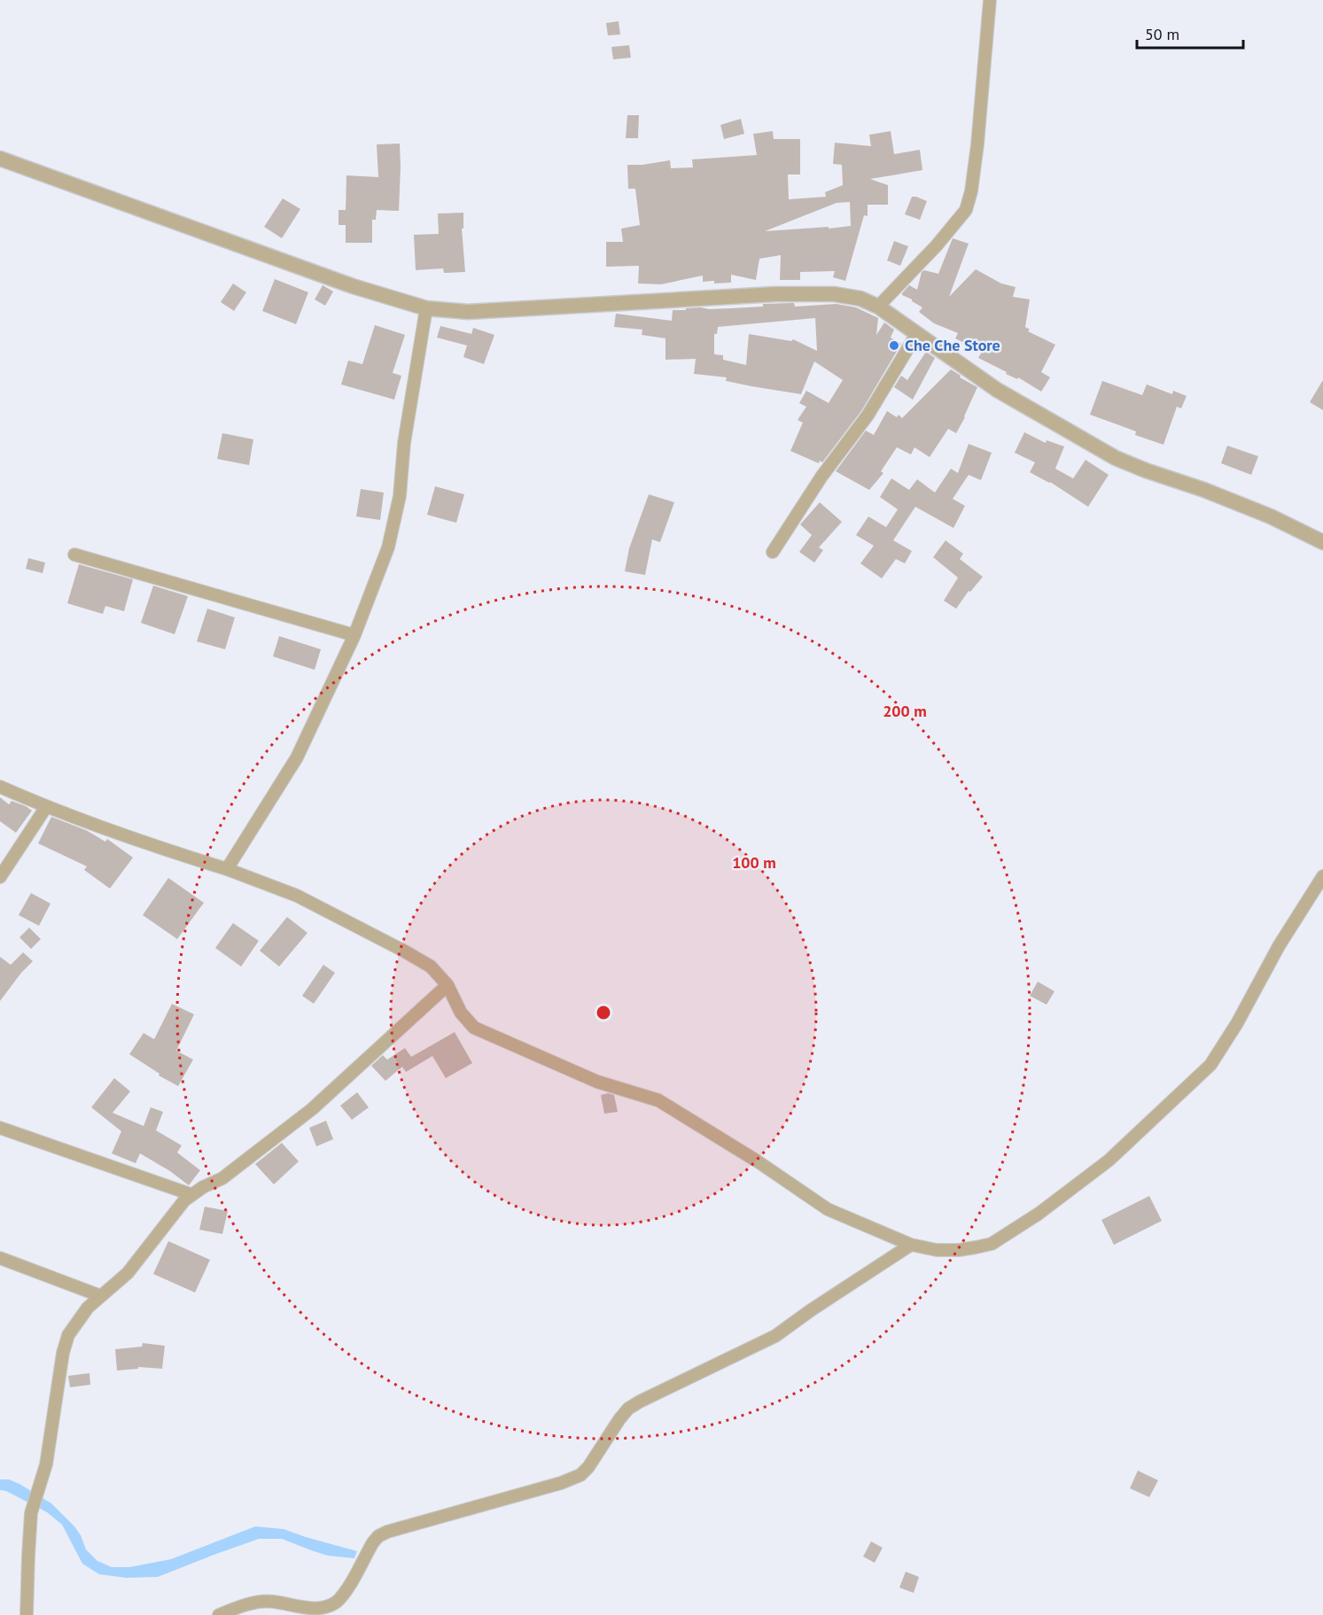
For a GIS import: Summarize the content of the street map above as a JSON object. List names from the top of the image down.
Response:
{
  "places": ["Che Che Store"],
  "scale_bar": "50 m",
  "rings": ["200 m", "100 m"]
}
